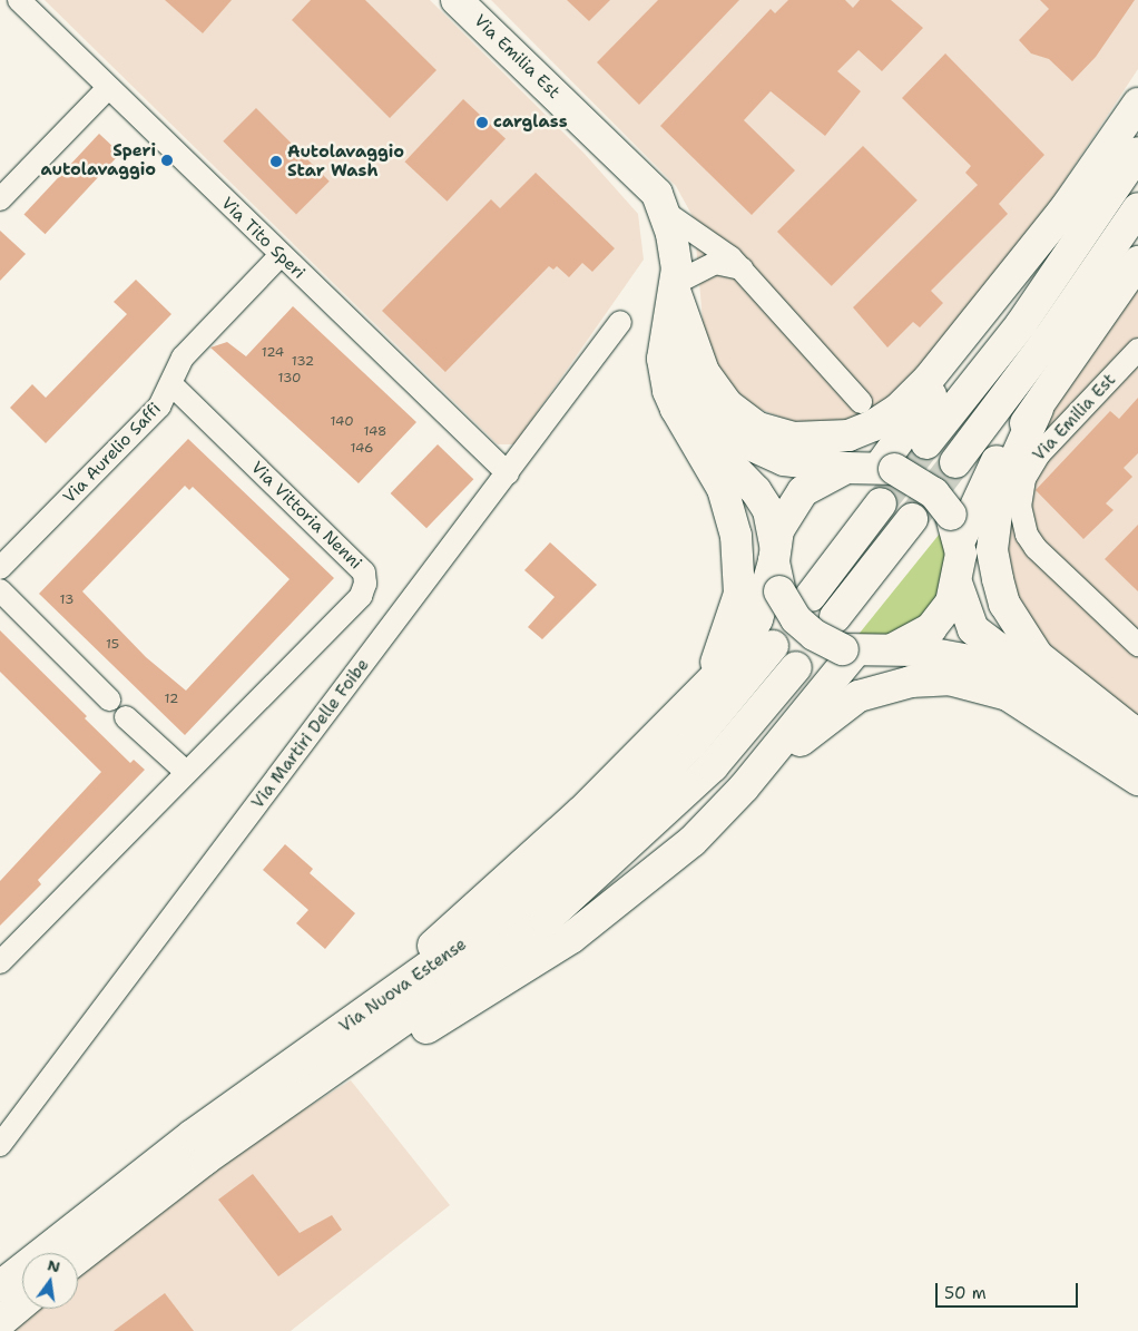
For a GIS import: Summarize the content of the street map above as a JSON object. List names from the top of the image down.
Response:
{
  "streets": {
    "main road": ["Via Emilia Est", "Via Nuova Estense"],
    "street": [
      "Via Tito Speri",
      "Via Aurelio Saffi",
      "Via Vittoria Nenni",
      "Via Martiri Delle Foibe"
    ]
  },
  "crossings": [
    ["Via Tito Speri", "Via Aurelio Saffi"],
    ["Via Tito Speri", "Via Martiri Delle Foibe"],
    ["Via Aurelio Saffi", "Via Vittoria Nenni"]
  ],
  "places": ["carglass", "Speri autolavaggio", "Autolavaggio Star Wash"],
  "house_numbers": [
    "124",
    "132",
    "130",
    "140",
    "148",
    "146",
    "13",
    "15",
    "12"
  ],
  "scale_bar": "50 m",
  "north": "top"
}
